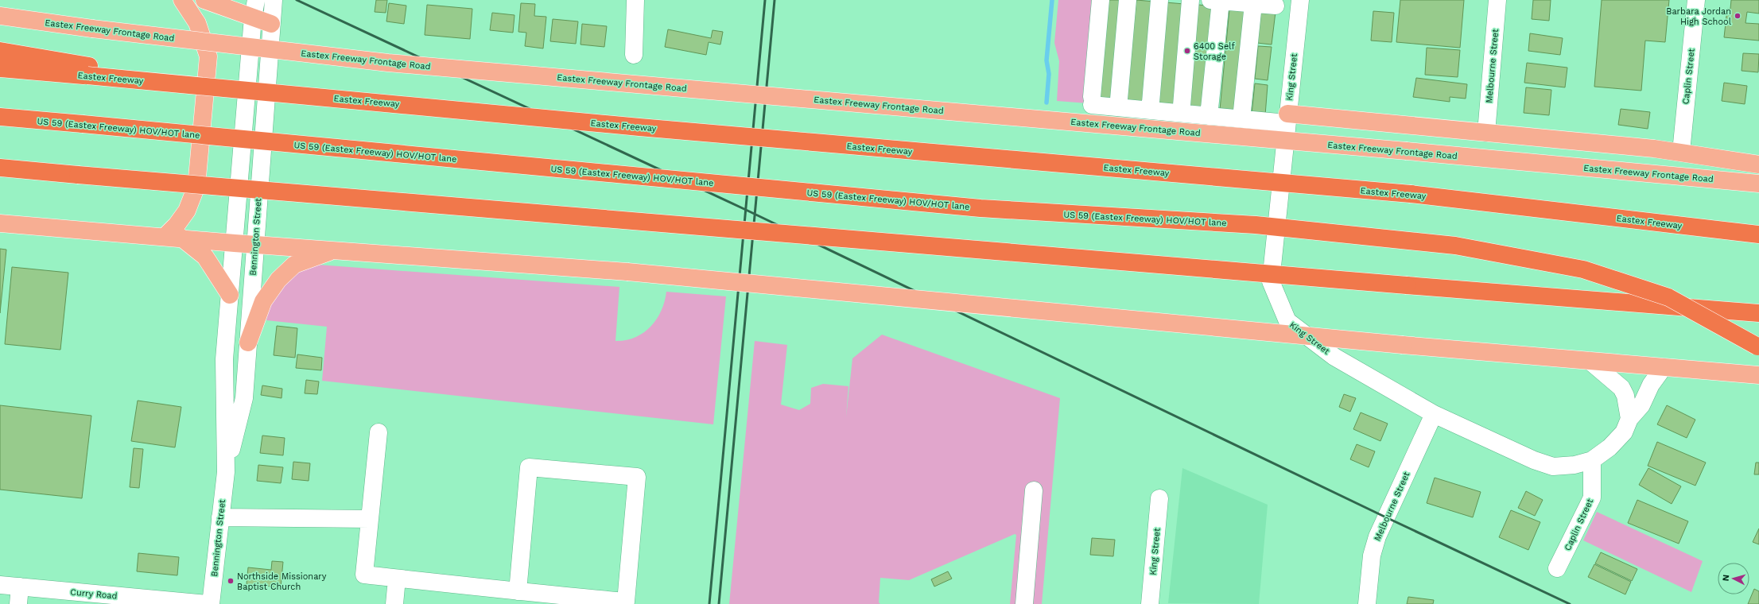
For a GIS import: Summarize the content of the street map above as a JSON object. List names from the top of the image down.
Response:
{
  "streets": {
    "highway": ["Eastex Freeway", "US 59 (Eastex Freeway) HOV/HOT lane"],
    "main road": ["Eastex Freeway Frontage Road"],
    "street": [
      "Melbourne Street",
      "Caplin Street",
      "King Street",
      "Bennington Street",
      "Curry Road"
    ]
  },
  "crossings": [
    ["Melbourne Street", "King Street"],
    ["Caplin Street", "King Street"]
  ],
  "places": ["Barbara Jordan High School", "6400 Self Storage", "Northside Missionary Baptist Church"],
  "north": "left"
}
